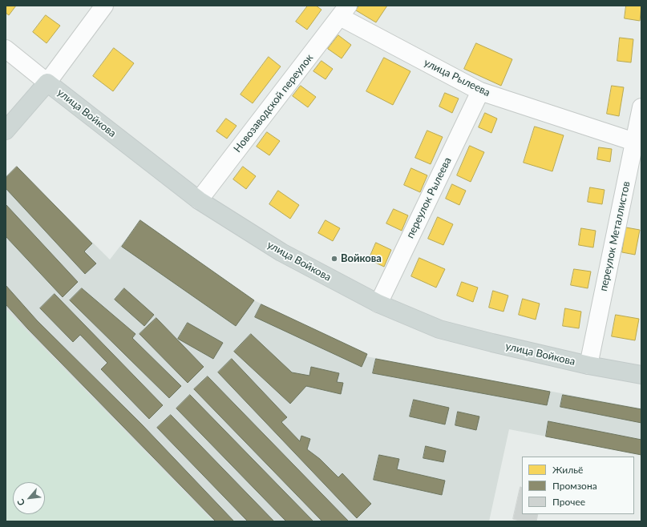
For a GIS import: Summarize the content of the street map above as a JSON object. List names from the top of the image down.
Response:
{
  "streets": {
    "main road": ["улица Войкова"],
    "street": [
      "улица Рылеева",
      "Новозаводской переулок",
      "переулок Рылеева",
      "переулок Металлистов"
    ]
  },
  "crossings": [
    ["улица Рылеева", "Новозаводской переулок"],
    ["улица Рылеева", "переулок Рылеева"],
    ["улица Рылеева", "переулок Металлистов"],
    ["Новозаводской переулок", "улица Войкова"],
    ["улица Войкова", "переулок Рылеева"],
    ["улица Войкова", "переулок Металлистов"]
  ],
  "places": ["Войкова"],
  "legend": ["Жильё", "Промзона", "Прочее"],
  "north": "bottom left"
}
